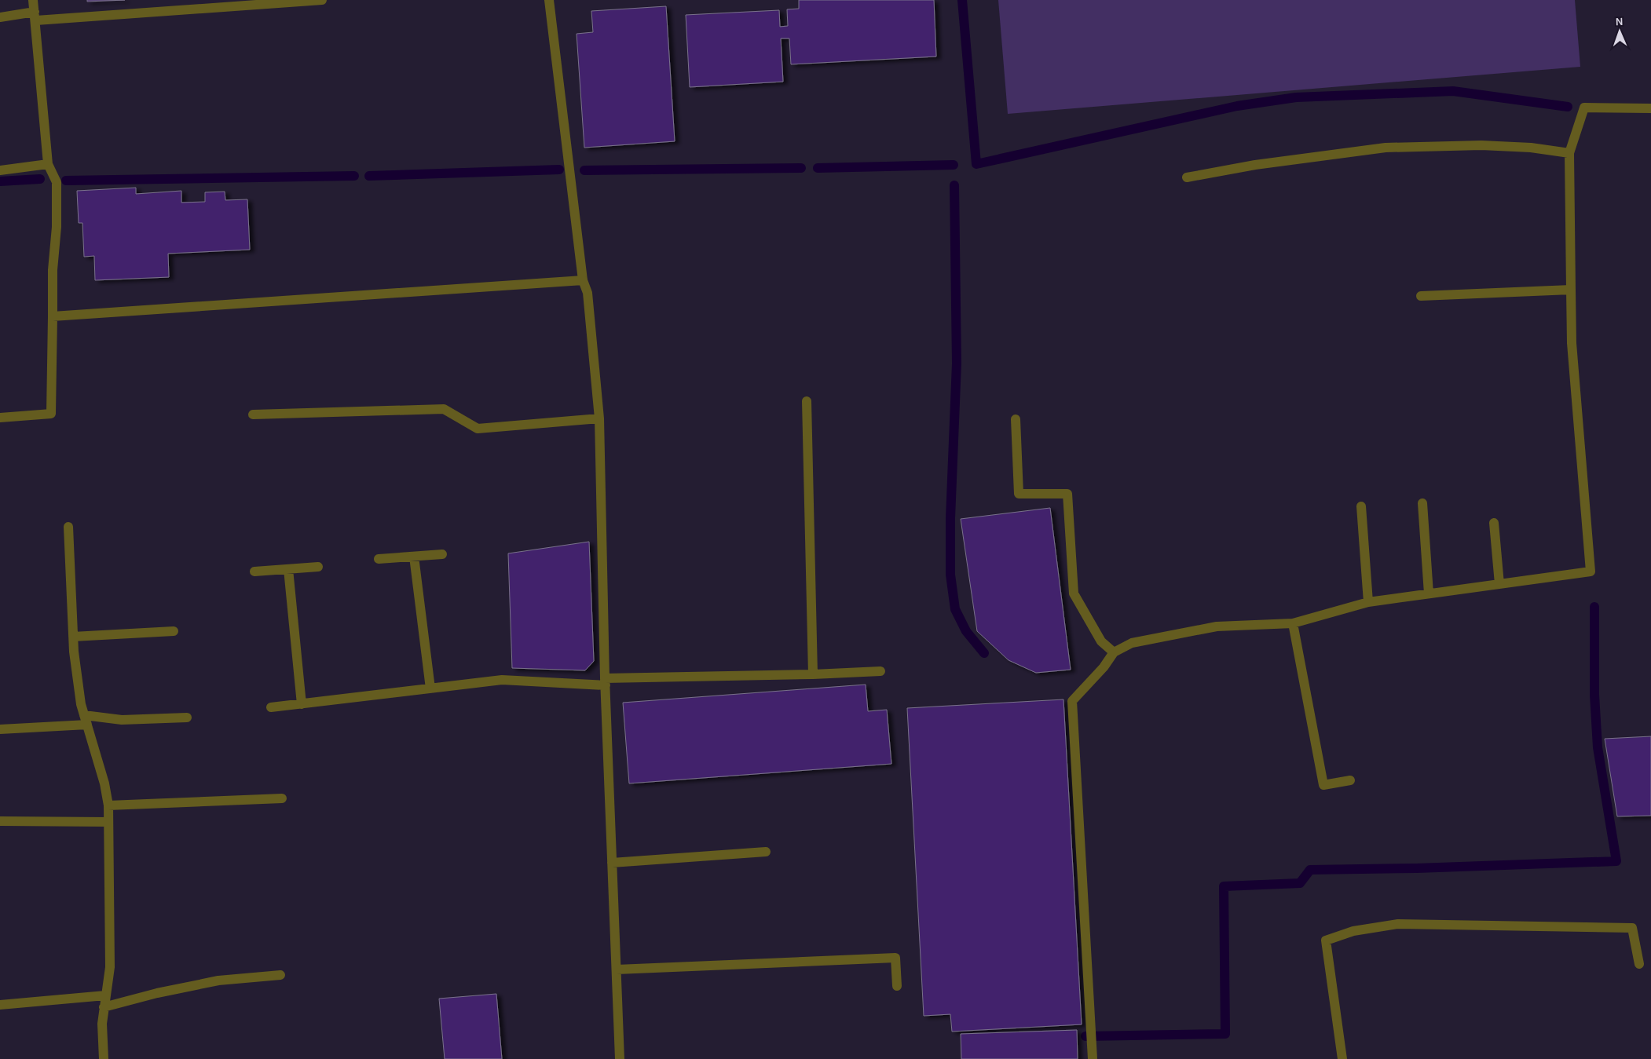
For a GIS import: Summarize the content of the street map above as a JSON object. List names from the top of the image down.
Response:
{
  "north": "top"
}
